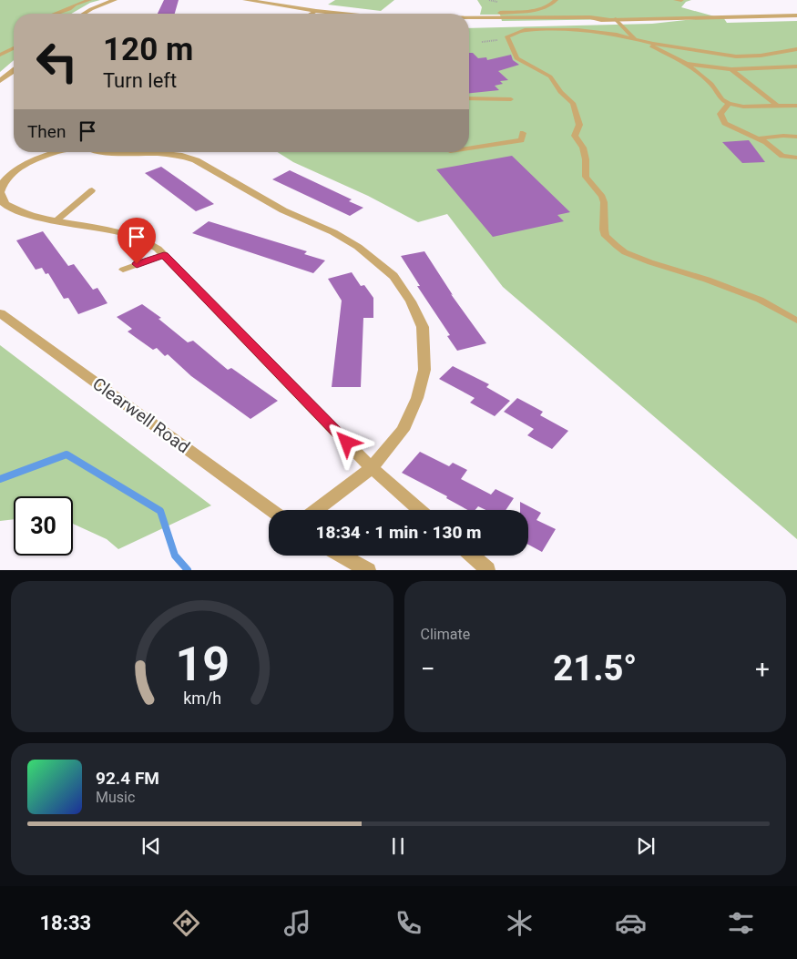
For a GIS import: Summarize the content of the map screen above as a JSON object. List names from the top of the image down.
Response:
{
  "streets": {
    "street": ["Clearwell Road"]
  },
  "page": {
    "turn": ["120 m", "Turn left"],
    "then": "Then",
    "limit": "30",
    "trip": "18:34 · 1 min · 130 m",
    "tile": "Climate",
    "heat": ["−", "21.5°", "+"],
    "song": ["92.4 FM", "Music"],
    "tabs": "18:33",
    "gauge": ["19", "km/h"]
  }
}
